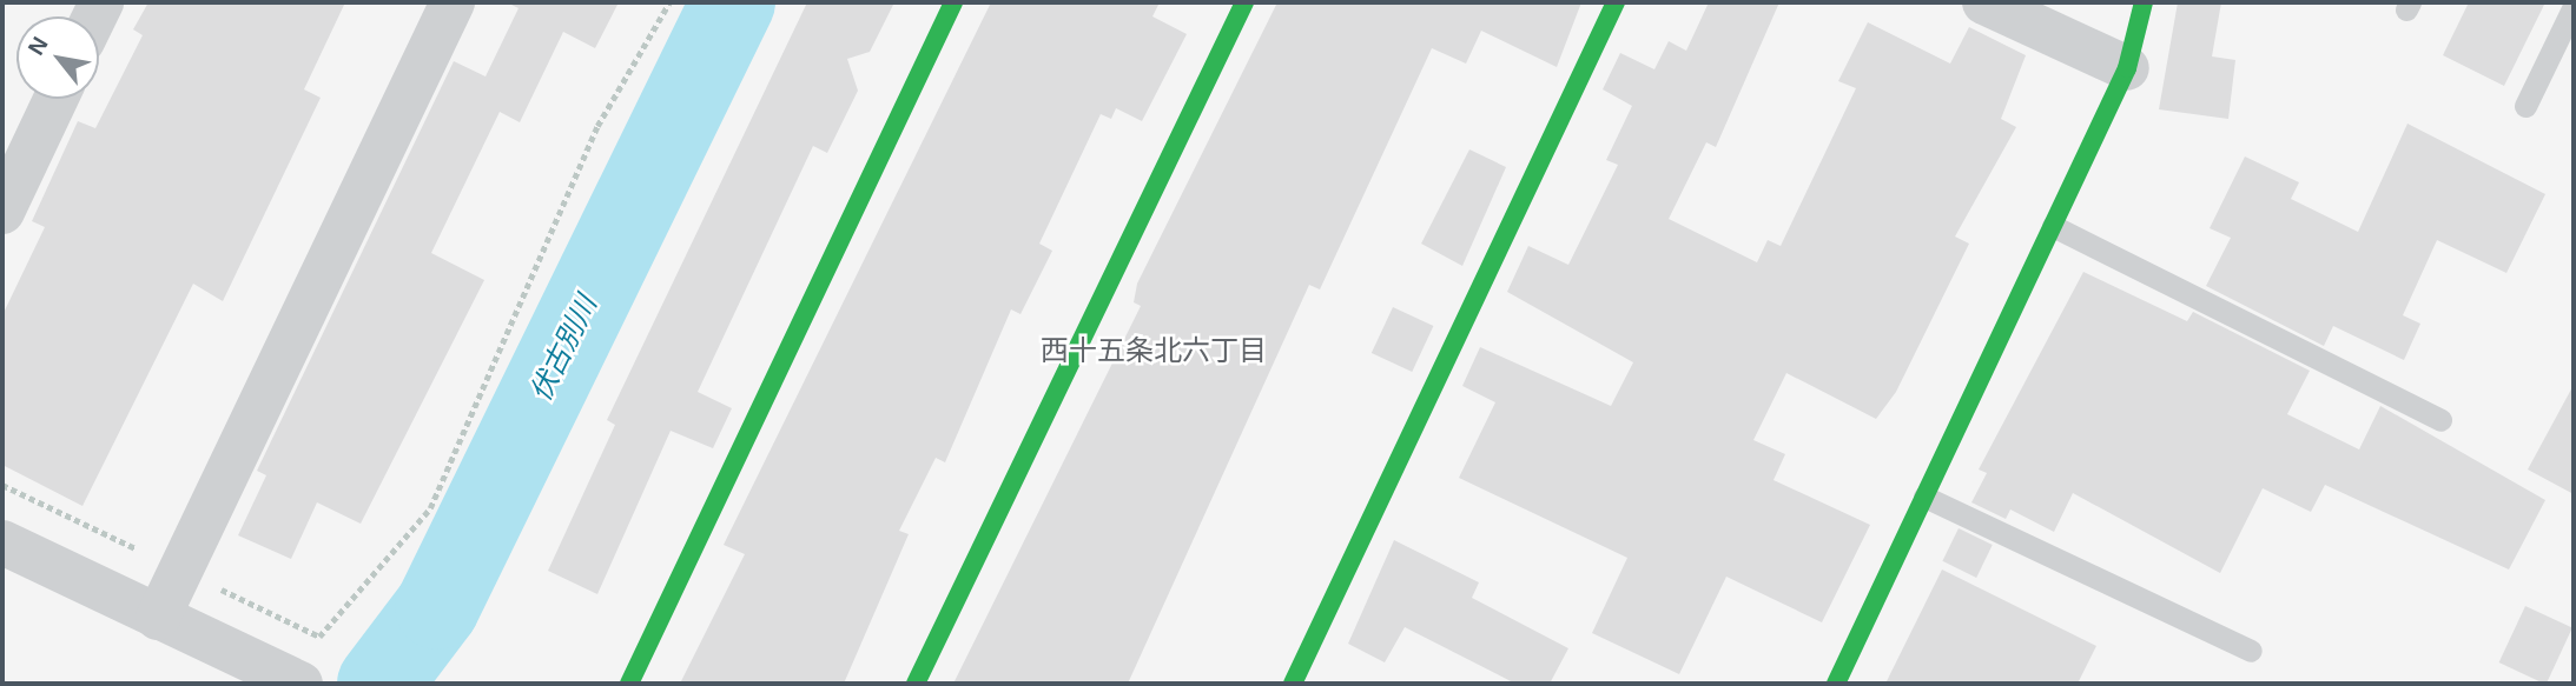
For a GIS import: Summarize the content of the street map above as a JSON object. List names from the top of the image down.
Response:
{
  "districts": ["西十五条北六丁目"],
  "water": ["伏古別川"],
  "north": "top left"
}
